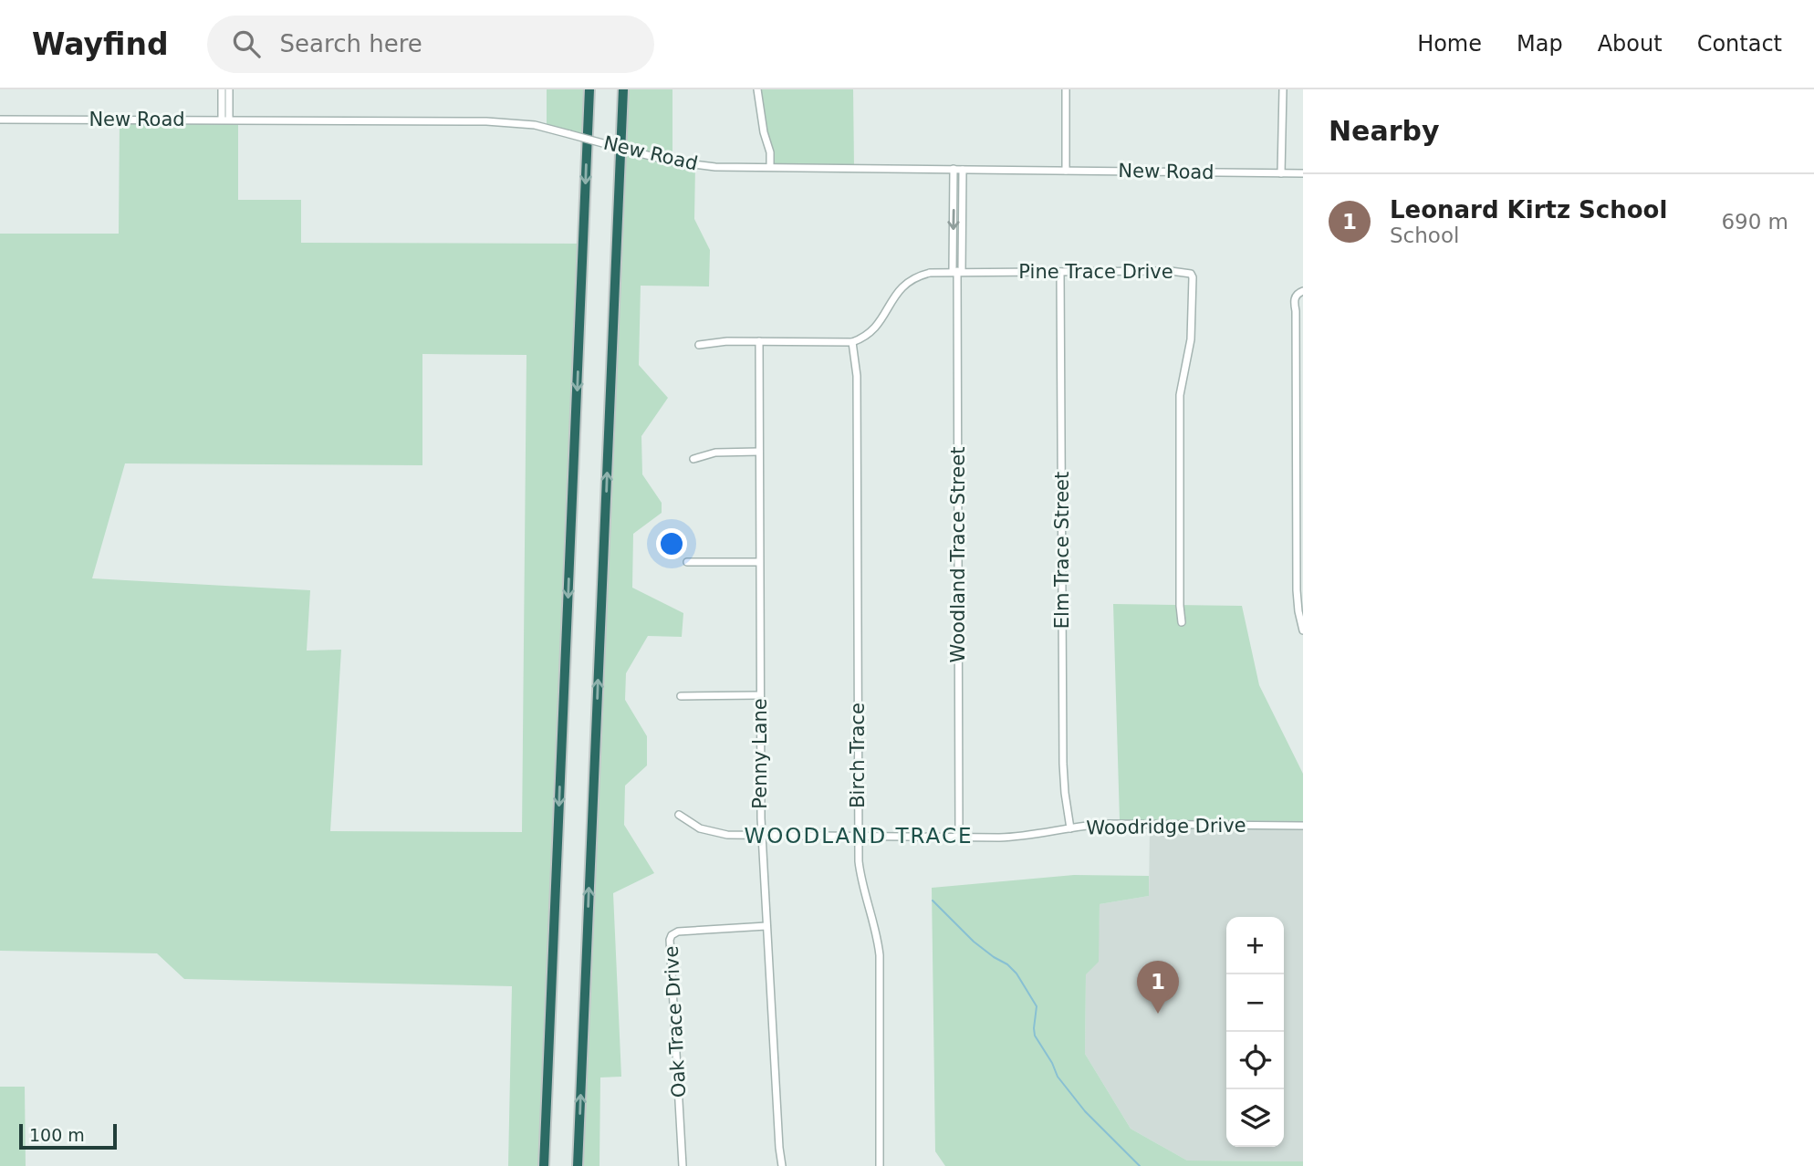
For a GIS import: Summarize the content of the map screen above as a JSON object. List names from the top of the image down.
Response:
{
  "streets": {
    "street": [
      "New Road",
      "Pine Trace Drive",
      "Elm Trace Street",
      "Woodland Trace Street",
      "Penny Lane",
      "Birch Trace",
      "Woodridge Drive",
      "Oak Trace Drive"
    ]
  },
  "crossings": [
    ["New Road", "Woodland Trace Street"],
    ["Pine Trace Drive", "Elm Trace Street"],
    ["Pine Trace Drive", "Woodland Trace Street"],
    ["Pine Trace Drive", "Birch Trace"],
    ["Elm Trace Street", "Woodridge Drive"],
    ["Woodland Trace Street", "Woodridge Drive"],
    ["Penny Lane", "Woodridge Drive"],
    ["Penny Lane", "Oak Trace Drive"],
    ["Birch Trace", "Woodridge Drive"]
  ],
  "districts": ["WOODLAND TRACE"],
  "scale_bar": "100 m",
  "page": {
    "header": "Wayfind",
    "search": "Search here",
    "nav": [
      "Home",
      "Map",
      "About",
      "Contact"
    ],
    "heading": "Nearby",
    "list": [
      {
        "mark": "1",
        "name": "Leonard Kirtz School",
        "note": "School",
        "value": "690 m"
      }
    ],
    "map_buttons": ["+", "−"],
    "pins": "1",
    "scale": "100 m"
  }
}
